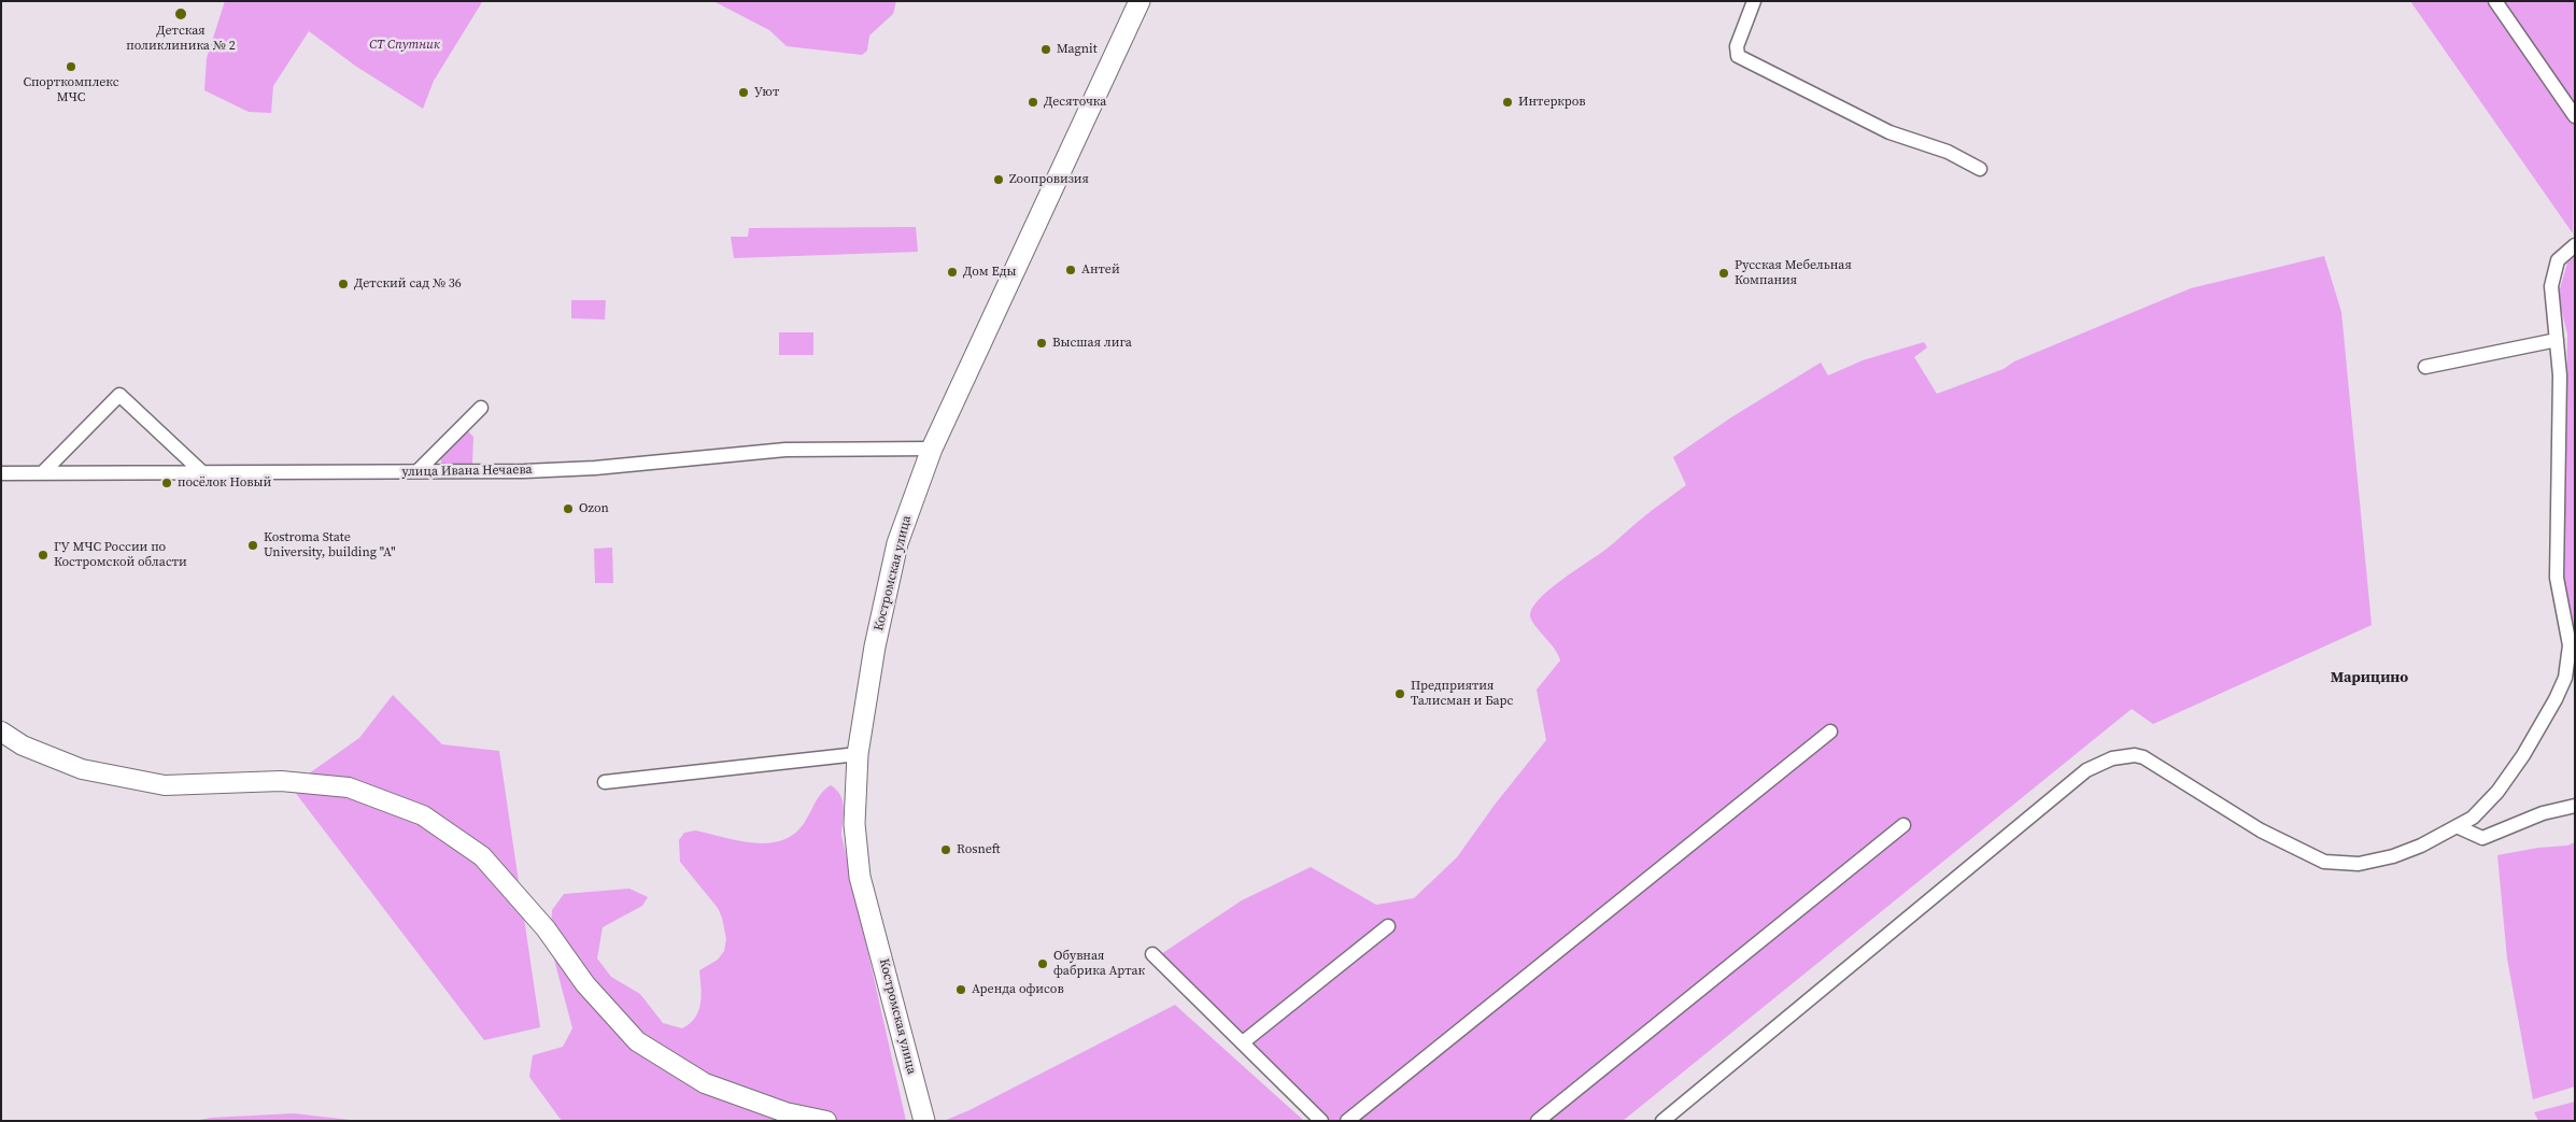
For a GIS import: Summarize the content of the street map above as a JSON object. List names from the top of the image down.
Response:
{
  "streets": {
    "main road": ["Костромская улица"],
    "street": ["улица Ивана Нечаева"]
  },
  "crossings": [
    ["улица Ивана Нечаева", "Костромская улица"]
  ],
  "districts": ["Марицино"],
  "parks": ["СТ Спутник"],
  "places": [
    "Детская поликлиника № 2",
    "Magnit",
    "Спорткомплекс МЧС",
    "Уют",
    "Десяточка",
    "Интеркров",
    "Zоопровизия",
    "Антей",
    "Дом Еды",
    "Русская Мебельная Компания",
    "Детский сад № 36",
    "Высшая лига",
    "посёлок Новый",
    "Ozon",
    "Kostroma State University, building \"A\"",
    "ГУ МЧС России по Костромской области",
    "Предприятия Талисман и Барс",
    "Rosneft",
    "Обувная фабрика Артак",
    "Аренда офисов"
  ]
}
